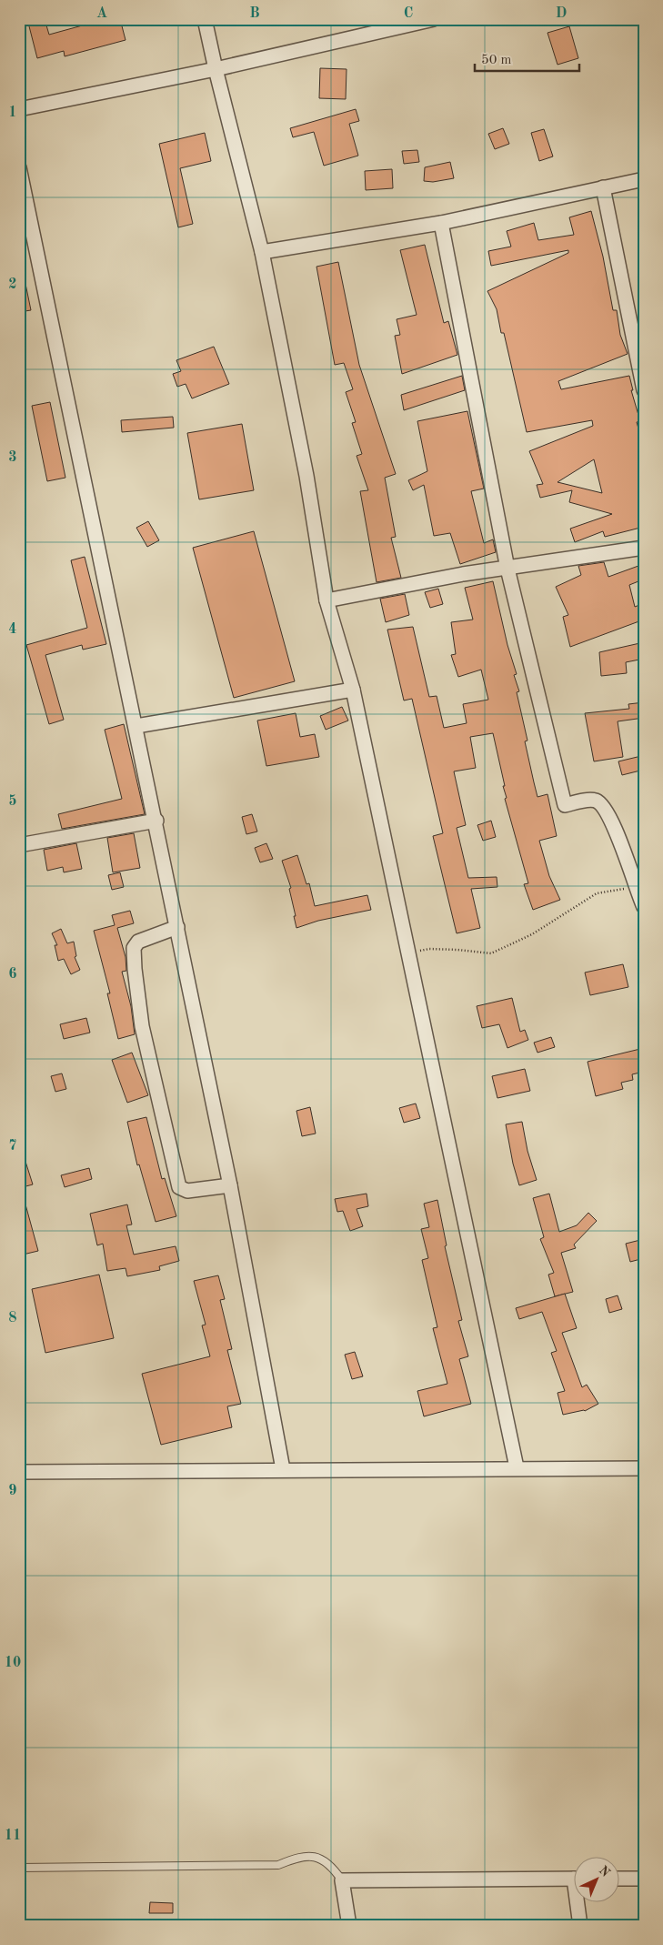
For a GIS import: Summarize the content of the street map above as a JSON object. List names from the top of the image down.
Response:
{
  "scale_bar": "50 m",
  "north": "top right",
  "grid": {
    "columns": [
      "A",
      "B",
      "C",
      "D"
    ],
    "rows": [
      "1",
      "2",
      "3",
      "4",
      "5",
      "6",
      "7",
      "8",
      "9",
      "10",
      "11"
    ]
  }
}
